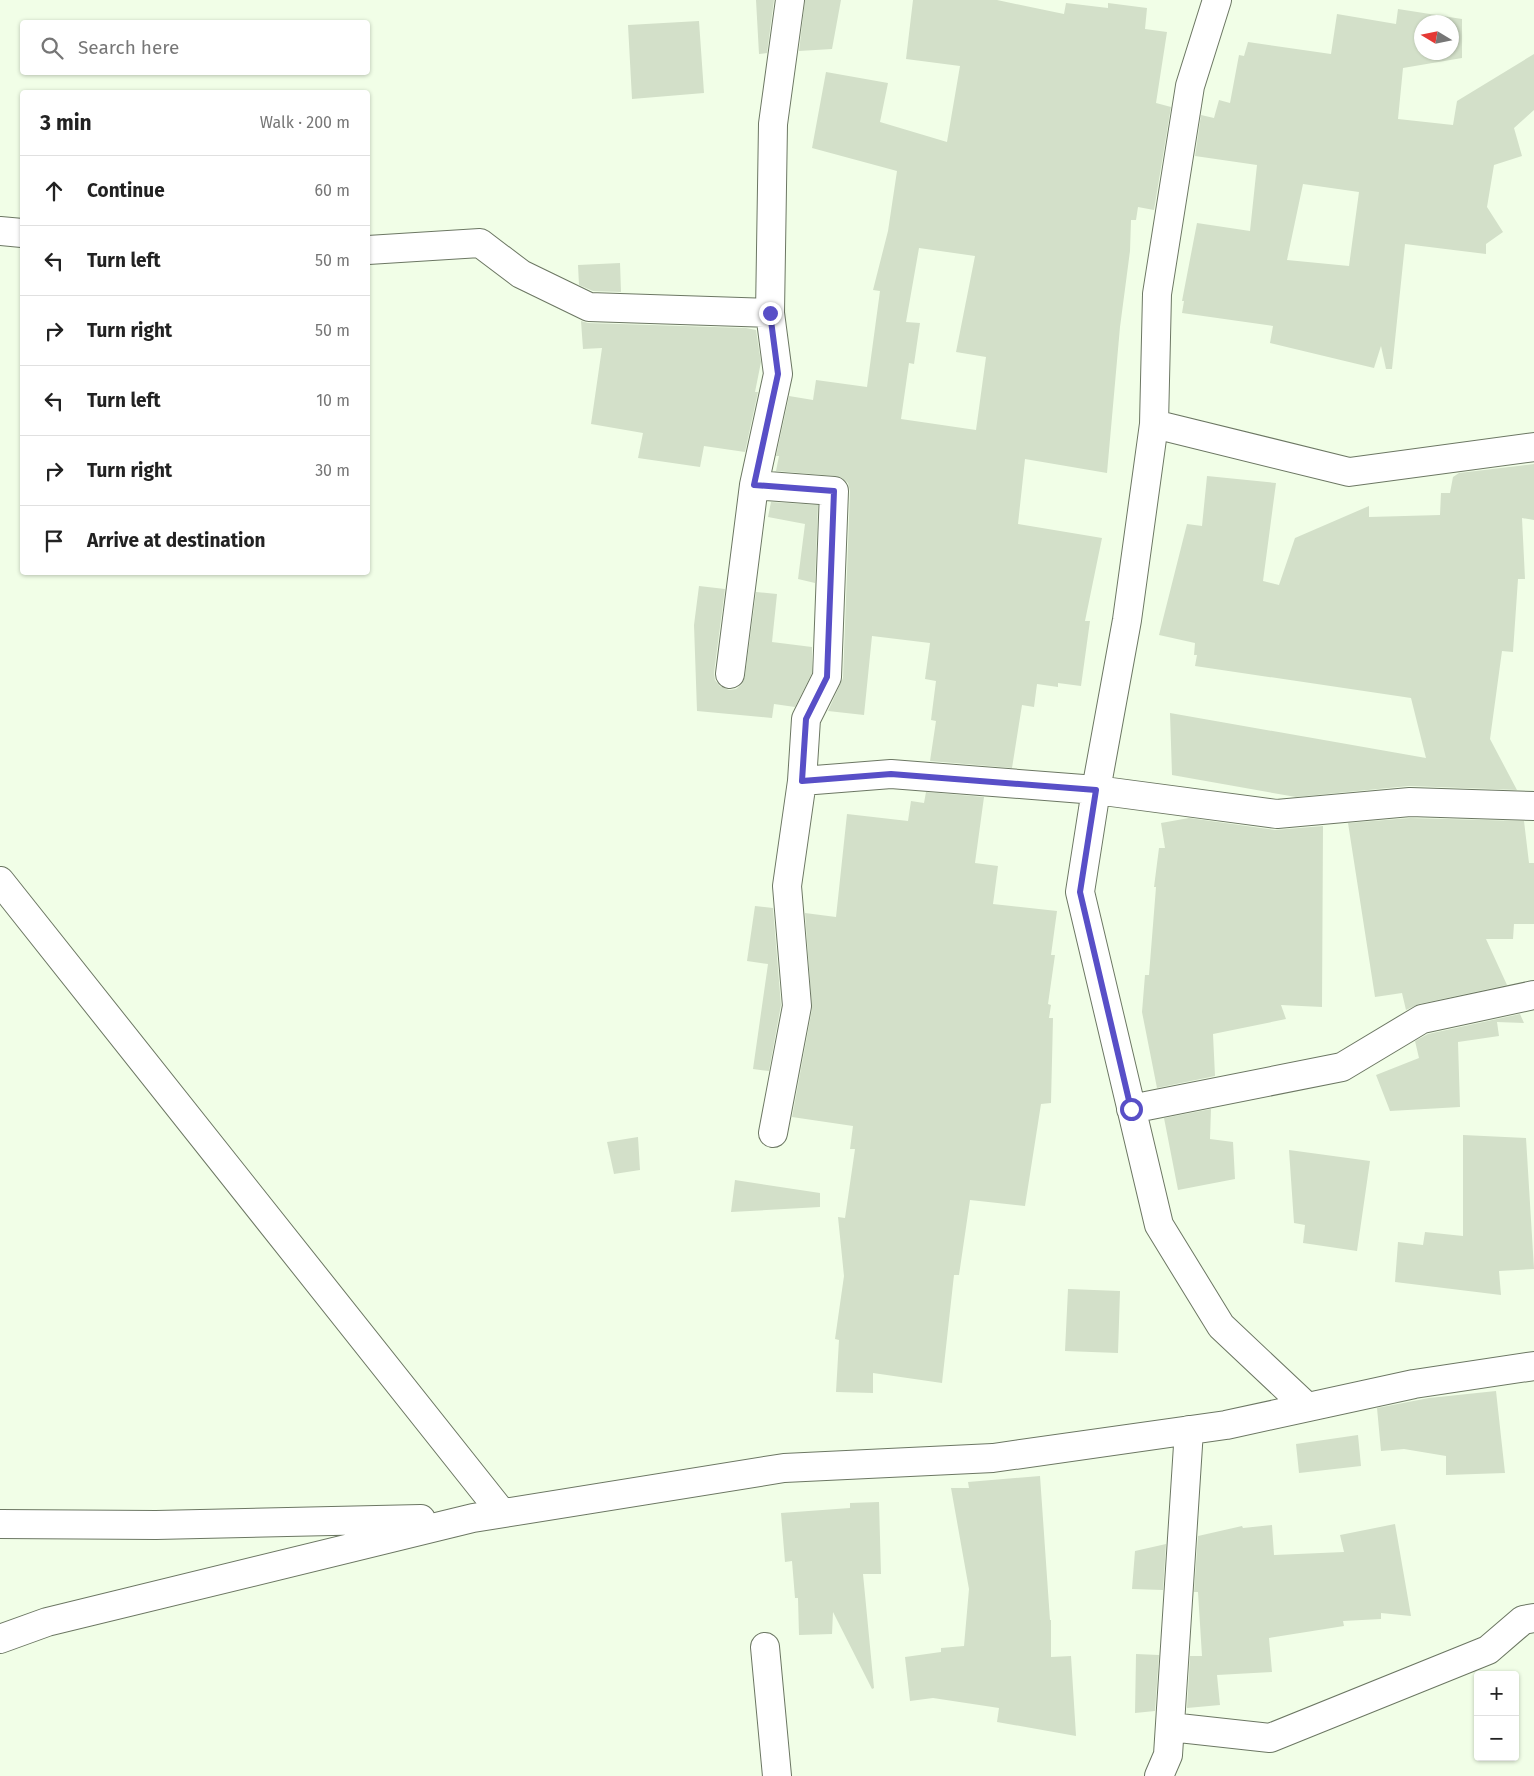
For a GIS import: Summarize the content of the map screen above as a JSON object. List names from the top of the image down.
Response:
{
  "north": "left",
  "page": {
    "search": "Search here",
    "heading": ["3 min", "Walk · 200 m"],
    "list": [
      ["Continue", "60 m"],
      ["Turn left", "50 m"],
      ["Turn right", "50 m"],
      ["Turn left", "10 m"],
      ["Turn right", "30 m"],
      "Arrive at destination"
    ],
    "map_buttons": ["+", "−"]
  }
}
